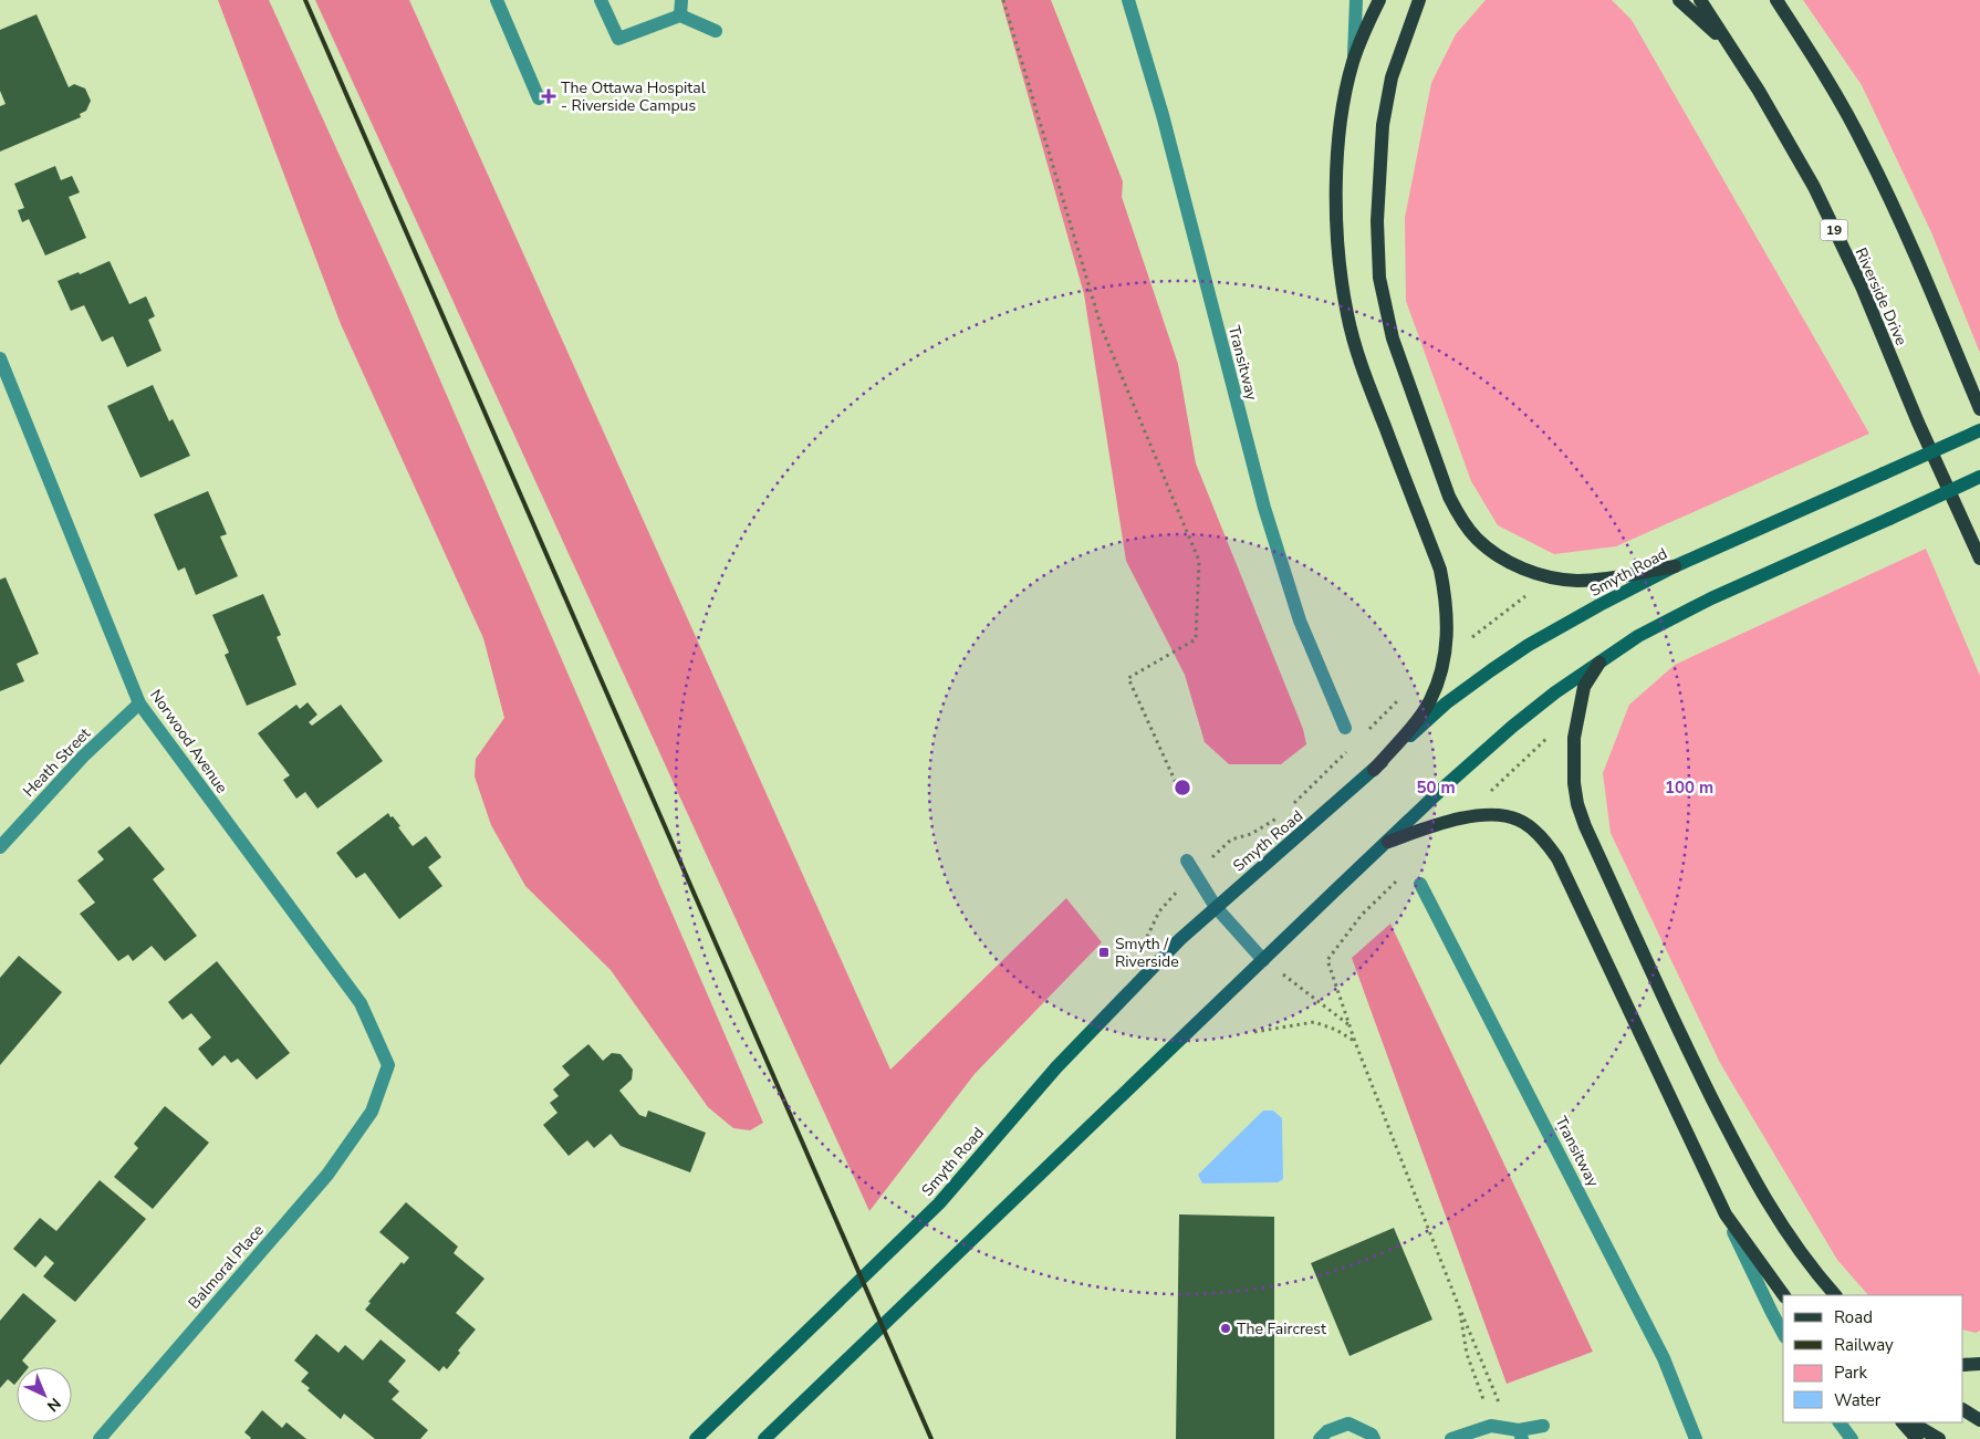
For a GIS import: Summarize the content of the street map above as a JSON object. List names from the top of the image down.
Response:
{
  "streets": {
    "main road": ["19", "Riverside Drive", "Smyth Road"],
    "street": [
      "Transitway",
      "Norwood Avenue",
      "Heath Street",
      "Balmoral Place"
    ]
  },
  "crossings": [
    ["Norwood Avenue", "Heath Street"],
    ["Norwood Avenue", "Balmoral Place"]
  ],
  "places": {
    "health": ["The Ottawa Hospital - Riverside Campus"],
    "transit": ["Smyth / Riverside"],
    "other": ["The Faircrest"]
  },
  "legend": [
    "Road",
    "Railway",
    "Park",
    "Water"
  ],
  "north": "bottom right",
  "rings": ["50 m", "100 m"]
}
